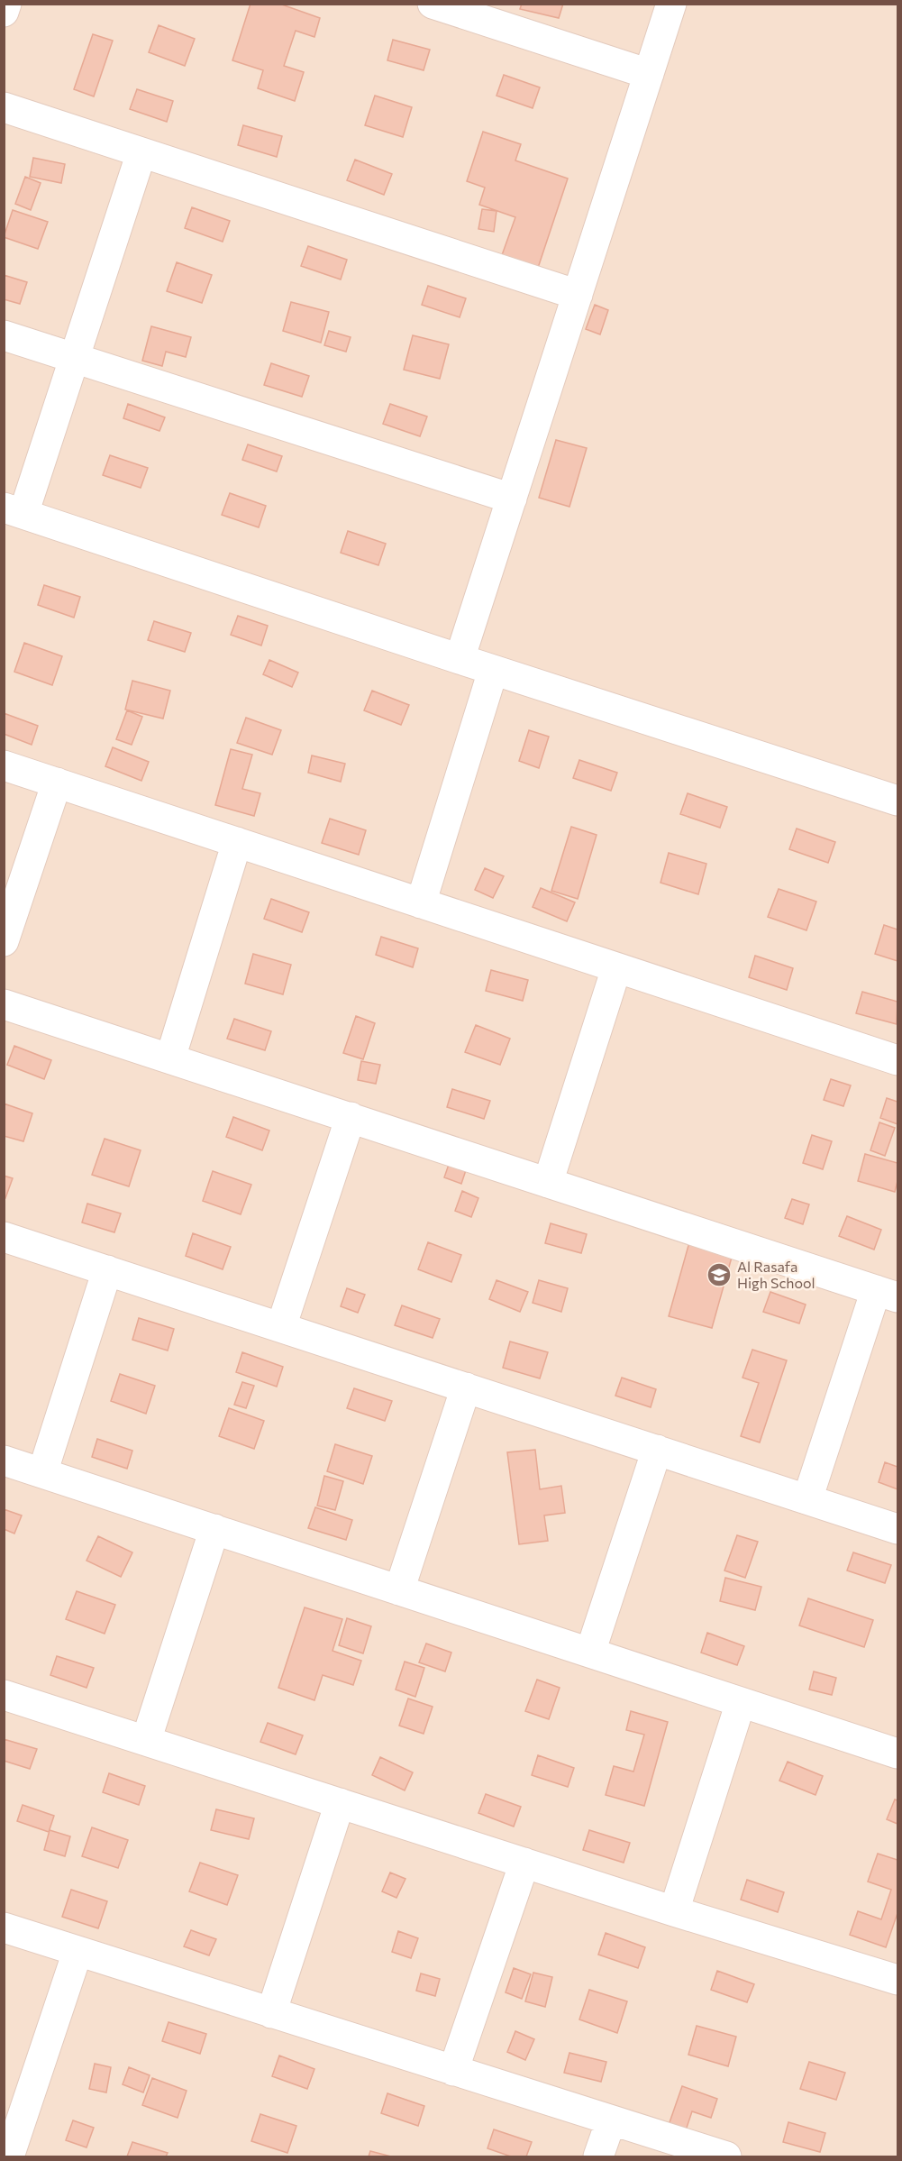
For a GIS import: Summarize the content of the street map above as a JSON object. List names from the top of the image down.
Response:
{
  "places": {
    "school or university": ["Al Rasafa High School"]
  }
}
